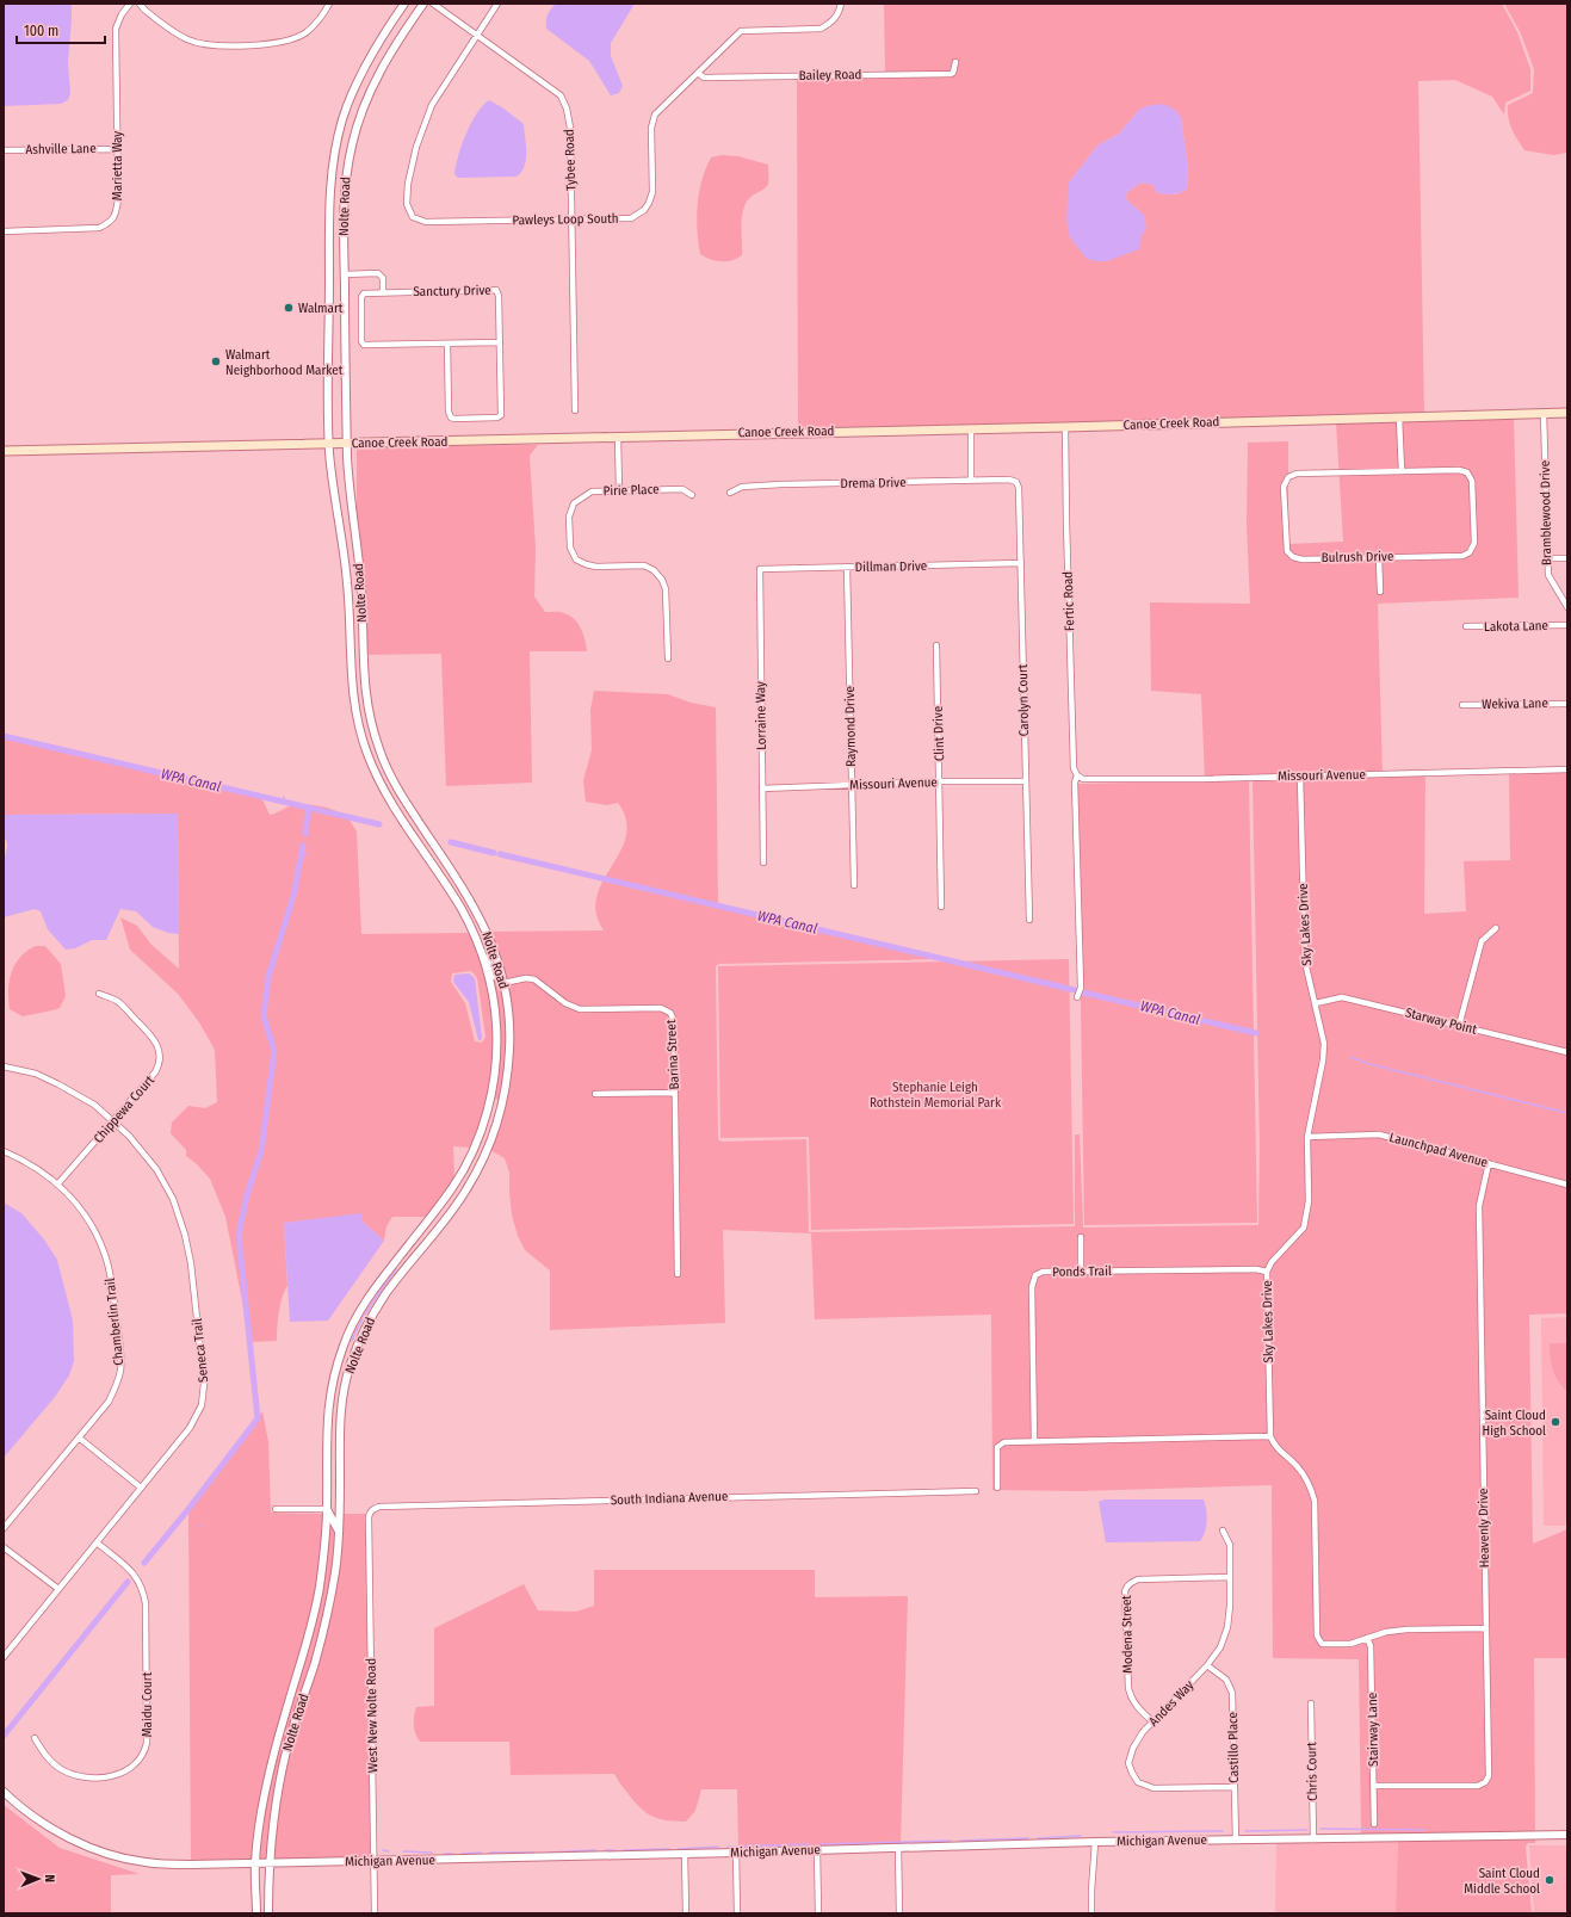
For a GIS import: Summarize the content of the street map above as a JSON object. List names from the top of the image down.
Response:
{
  "streets": {
    "main road": ["Canoe Creek Road"],
    "street": [
      "Bailey Road",
      "Ashville Lane",
      "Tybee Road",
      "Marietta Way",
      "Nolte Road",
      "Pawleys Loop South",
      "Sanctury Drive",
      "Drema Drive",
      "Pirie Place",
      "Bramblewood Drive",
      "Bulrush Drive",
      "Dillman Drive",
      "Fertic Road",
      "Lakota Lane",
      "Carolyn Court",
      "Wekiva Lane",
      "Lorraine Way",
      "Raymond Drive",
      "Clint Drive",
      "Missouri Avenue",
      "Sky Lakes Drive",
      "Starway Point",
      "Barina Street",
      "Chippewa Court",
      "Launchpad Avenue",
      "Ponds Trail",
      "Chamberlin Trail",
      "Seneca Trail",
      "South Indiana Avenue",
      "Heavenly Drive",
      "Modena Street",
      "Andes Way",
      "Maidu Court",
      "West New Nolte Road",
      "Stairway Lane",
      "Castillo Place",
      "Chris Court",
      "Michigan Avenue"
    ]
  },
  "crossings": [
    ["Bailey Road", "Pawleys Loop South"],
    ["Ashville Lane", "Marietta Way"],
    ["Tybee Road", "Pawleys Loop South"],
    ["Nolte Road", "Canoe Creek Road"],
    ["Nolte Road", "Barina Street"],
    ["Nolte Road", "Michigan Avenue"],
    ["Canoe Creek Road", "Bramblewood Drive"],
    ["Canoe Creek Road", "Fertic Road"],
    ["Drema Drive", "Carolyn Court"],
    ["Dillman Drive", "Carolyn Court"],
    ["Dillman Drive", "Lorraine Way"],
    ["Dillman Drive", "Raymond Drive"],
    ["Fertic Road", "Missouri Avenue"],
    ["Carolyn Court", "Missouri Avenue"],
    ["Lorraine Way", "Missouri Avenue"],
    ["Raymond Drive", "Missouri Avenue"],
    ["Clint Drive", "Missouri Avenue"],
    ["Missouri Avenue", "Sky Lakes Drive"],
    ["Sky Lakes Drive", "Starway Point"],
    ["Sky Lakes Drive", "Launchpad Avenue"],
    ["Sky Lakes Drive", "Ponds Trail"],
    ["Chippewa Court", "Chamberlin Trail"],
    ["Chippewa Court", "Seneca Trail"],
    ["Launchpad Avenue", "Heavenly Drive"],
    ["Seneca Trail", "Maidu Court"],
    ["South Indiana Avenue", "West New Nolte Road"],
    ["Heavenly Drive", "Stairway Lane"],
    ["Modena Street", "Andes Way"],
    ["Andes Way", "Castillo Place"],
    ["West New Nolte Road", "Michigan Avenue"],
    ["Castillo Place", "Michigan Avenue"],
    ["Chris Court", "Michigan Avenue"]
  ],
  "water": ["WPA Canal"],
  "parks": ["Stephanie Leigh Rothstein Memorial Park"],
  "places": [
    "Walmart",
    "Walmart Neighborhood Market",
    "Saint Cloud High School",
    "Saint Cloud Middle School"
  ],
  "scale_bar": "100 m",
  "north": "right"
}
